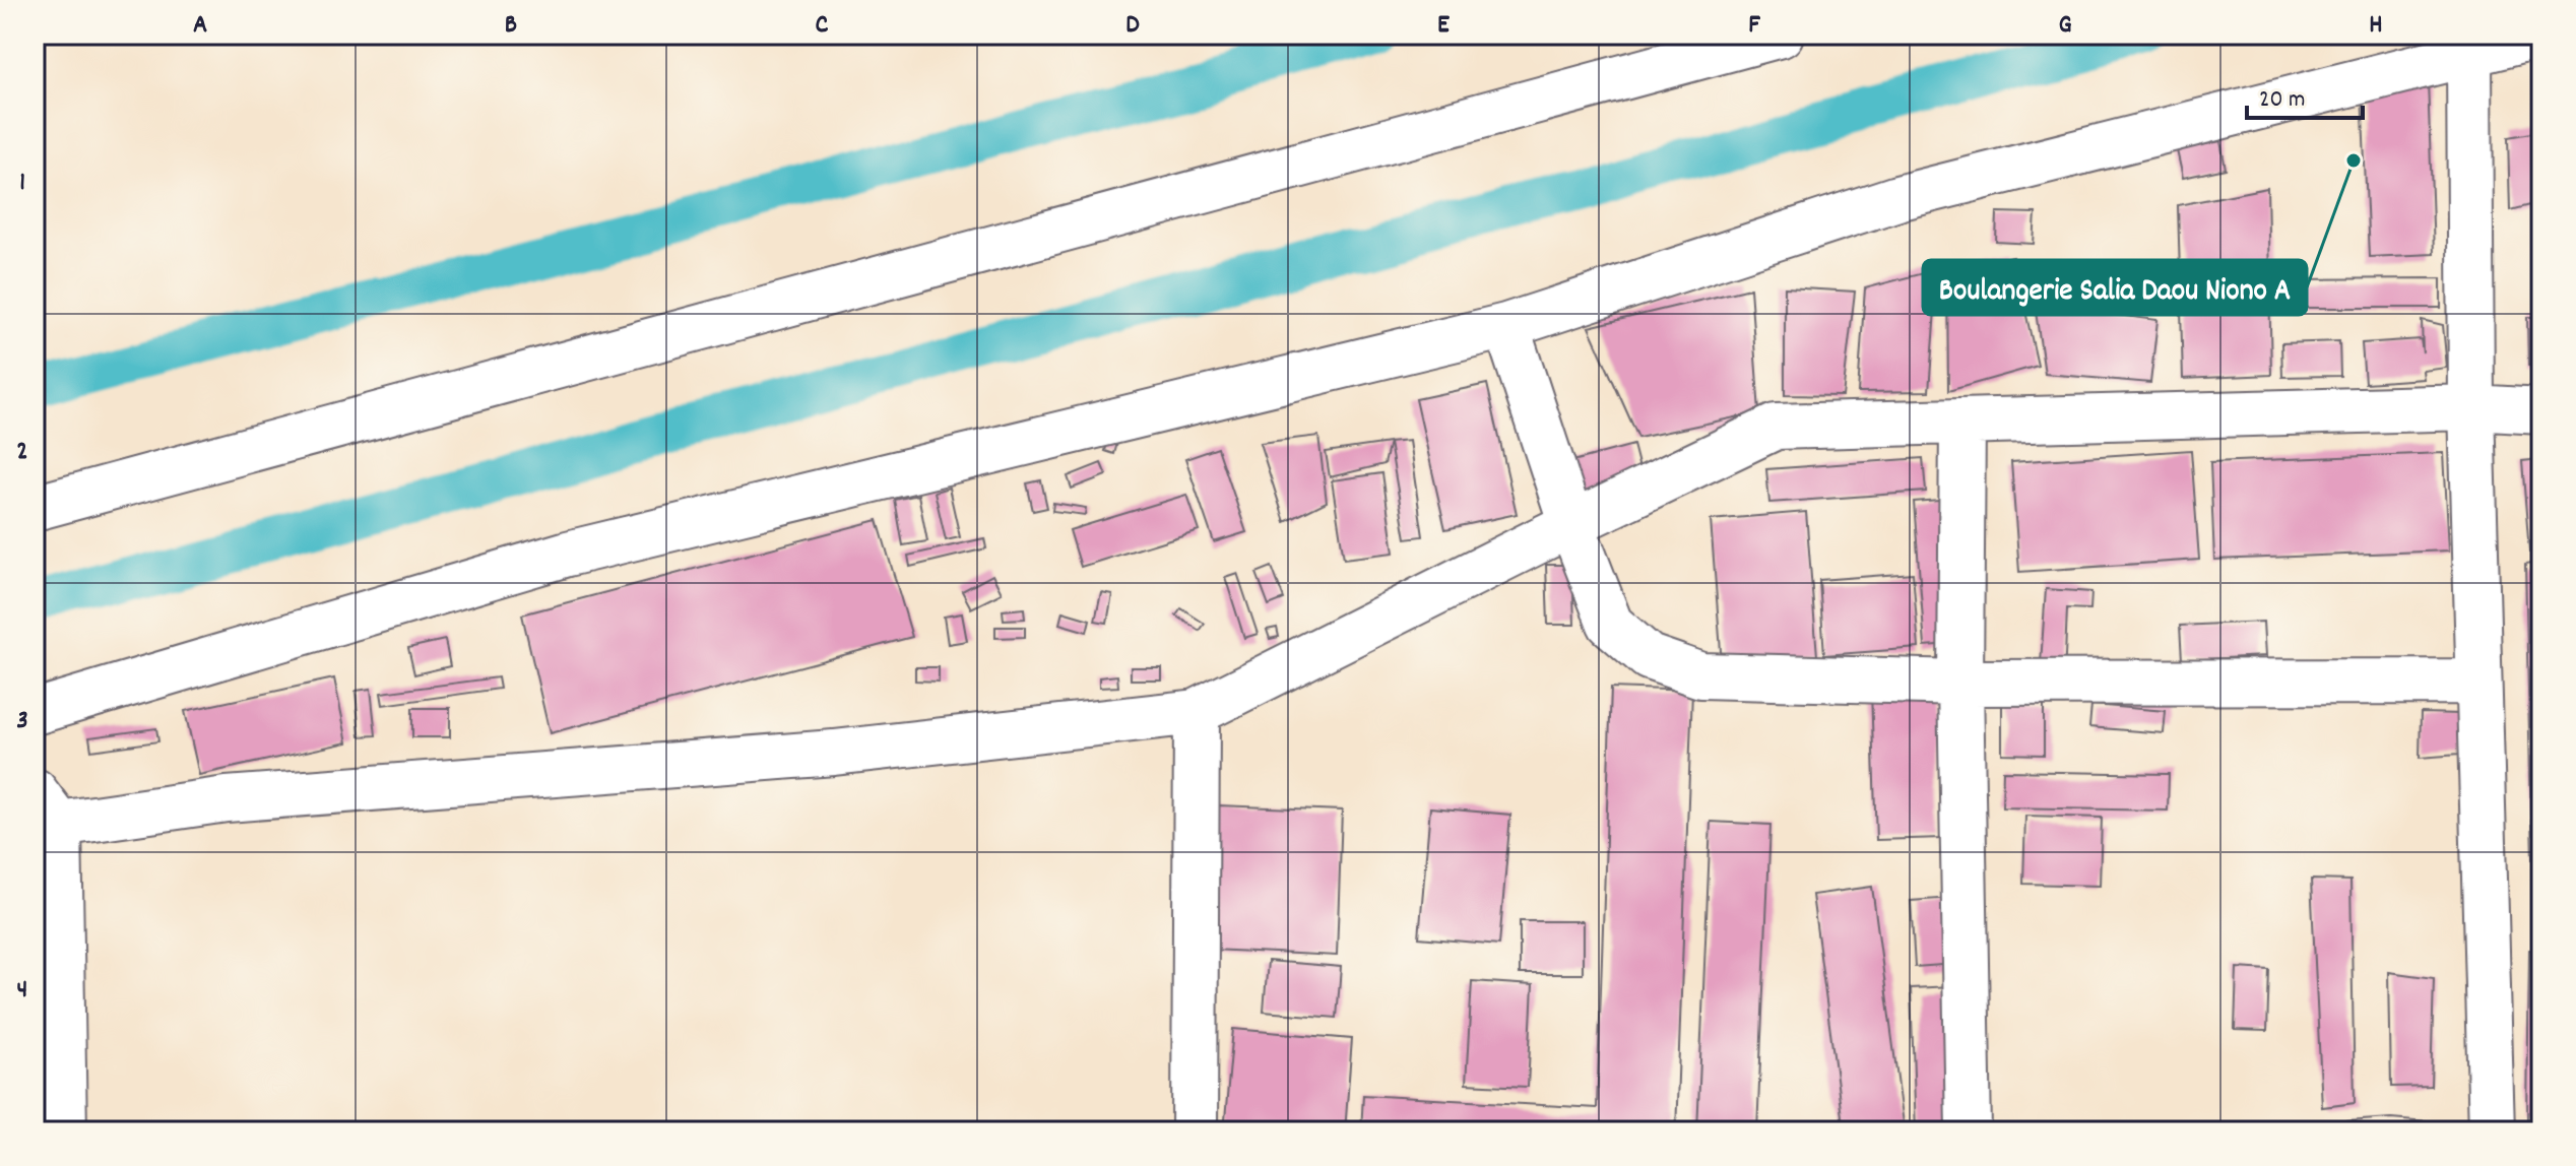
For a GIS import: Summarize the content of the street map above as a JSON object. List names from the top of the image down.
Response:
{
  "places": ["Boulangerie Salia Daou Niono A"],
  "scale_bar": "20 m",
  "grid": {
    "columns": [
      "A",
      "B",
      "C",
      "D",
      "E",
      "F",
      "G",
      "H"
    ],
    "rows": [
      "1",
      "2",
      "3",
      "4"
    ]
  }
}
